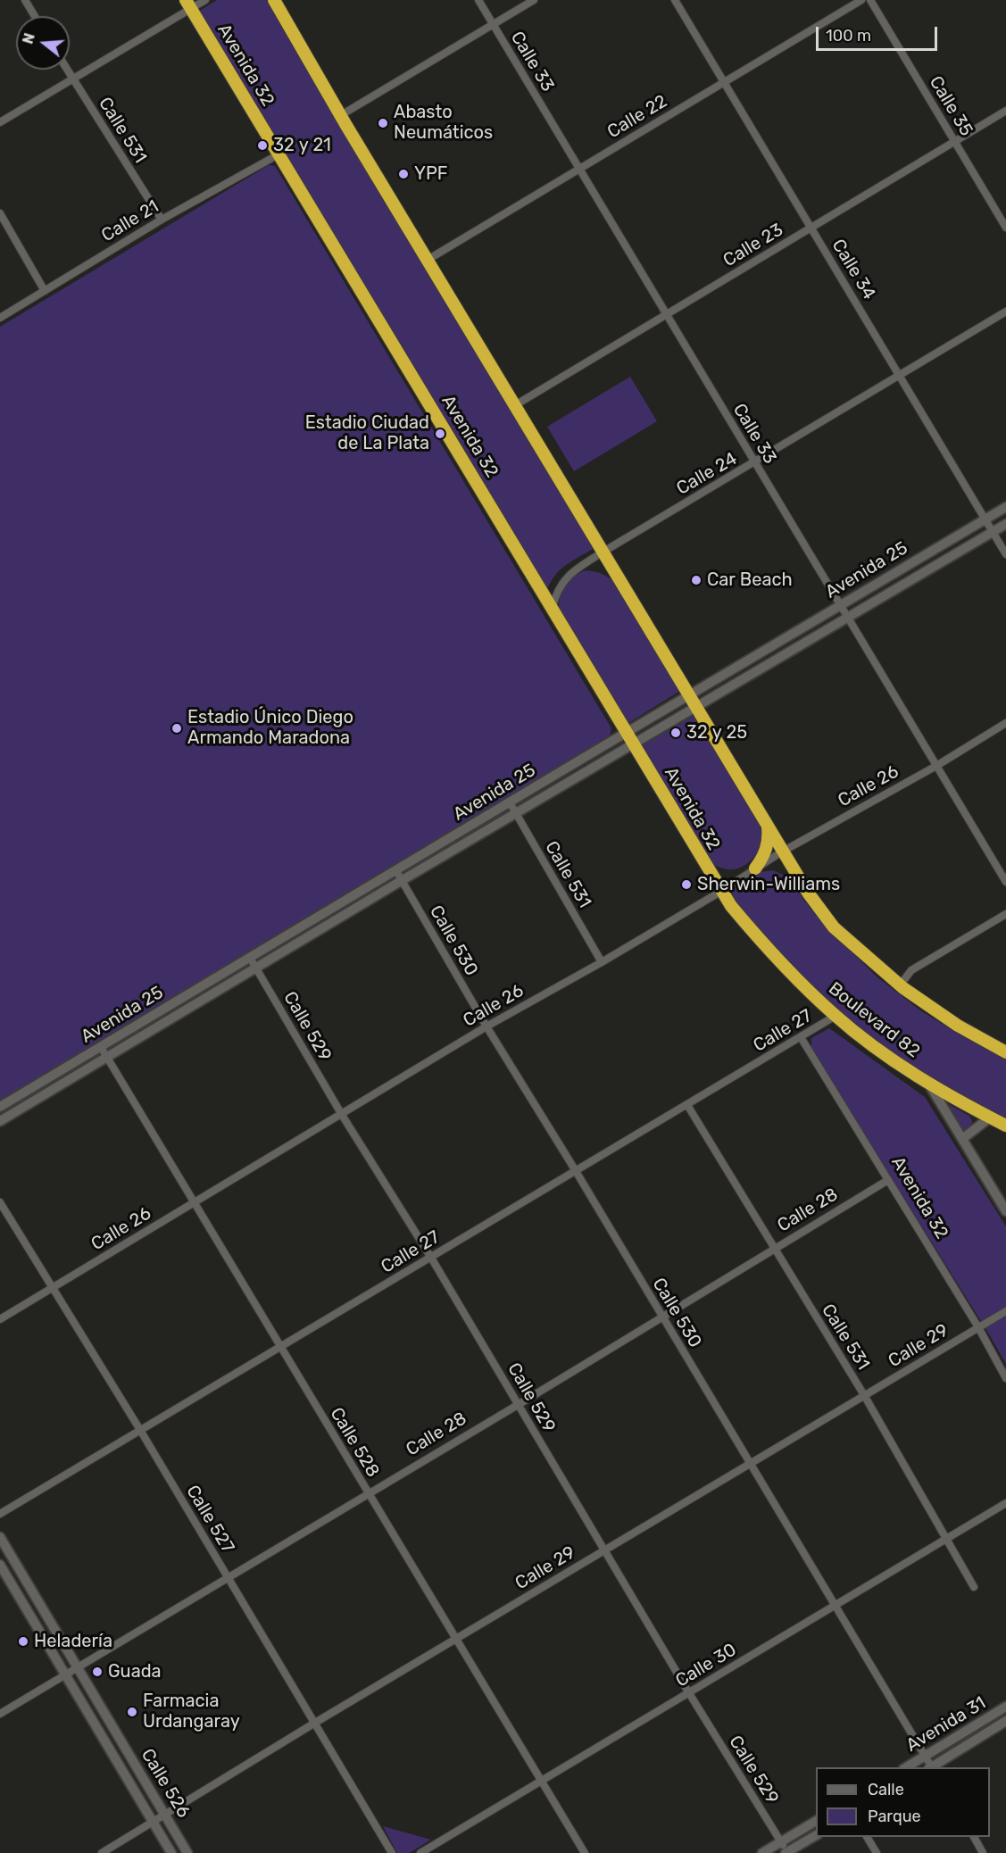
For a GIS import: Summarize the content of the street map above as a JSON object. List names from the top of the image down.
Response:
{
  "streets": {
    "highway": ["Avenida 32", "Boulevard 82"],
    "main road": ["Avenida 25", "Avenida 31", "Calle 526"],
    "street": [
      "Calle 33",
      "Calle 35",
      "Calle 22",
      "Calle 531",
      "Calle 21",
      "Calle 23",
      "Calle 34",
      "Calle 24",
      "Calle 26",
      "Calle 530",
      "Calle 529",
      "Calle 27",
      "Calle 28",
      "Calle 29",
      "Calle 528",
      "Calle 527",
      "Calle 30"
    ]
  },
  "crossings": [
    ["Calle 33", "Calle 22"],
    ["Calle 33", "Calle 23"],
    ["Calle 33", "Calle 24"],
    ["Calle 33", "Avenida 25"],
    ["Calle 33", "Calle 26"],
    ["Avenida 32", "Calle 21"],
    ["Avenida 32", "Calle 24"],
    ["Avenida 32", "Avenida 25"],
    ["Avenida 32", "Calle 26"],
    ["Avenida 32", "Boulevard 82"],
    ["Avenida 32", "Calle 27"],
    ["Avenida 32", "Calle 28"],
    ["Avenida 32", "Calle 29"],
    ["Calle 35", "Calle 23"],
    ["Calle 22", "Calle 34"],
    ["Calle 531", "Calle 21"],
    ["Calle 531", "Avenida 25"],
    ["Calle 531", "Calle 26"],
    ["Calle 531", "Calle 27"],
    ["Calle 531", "Calle 28"],
    ["Calle 531", "Calle 29"],
    ["Calle 531", "Calle 30"],
    ["Calle 23", "Calle 34"],
    ["Calle 34", "Calle 24"],
    ["Calle 34", "Avenida 25"],
    ["Avenida 25", "Calle 530"],
    ["Avenida 25", "Calle 529"],
    ["Avenida 25", "Calle 528"],
    ["Calle 26", "Calle 530"],
    ["Calle 26", "Boulevard 82"],
    ["Calle 26", "Calle 529"],
    ["Calle 26", "Calle 528"],
    ["Calle 26", "Calle 527"],
    ["Calle 530", "Calle 27"],
    ["Calle 530", "Calle 28"],
    ["Calle 530", "Calle 29"],
    ["Calle 530", "Calle 30"],
    ["Calle 530", "Avenida 31"],
    ["Boulevard 82", "Calle 27"],
    ["Calle 529", "Calle 27"],
    ["Calle 529", "Calle 28"],
    ["Calle 529", "Calle 29"],
    ["Calle 529", "Calle 30"],
    ["Calle 27", "Calle 528"],
    ["Calle 27", "Calle 527"],
    ["Calle 28", "Calle 528"],
    ["Calle 28", "Calle 527"],
    ["Calle 28", "Calle 526"],
    ["Calle 29", "Calle 528"],
    ["Calle 29", "Calle 527"],
    ["Calle 29", "Calle 526"],
    ["Calle 528", "Calle 30"]
  ],
  "places": [
    "Abasto Neumáticos",
    "32 y 21",
    "YPF",
    "Estadio Ciudad de La Plata",
    "Car Beach",
    "Estadio Único Diego Armando Maradona",
    "32 y 25",
    "Sherwin-Williams",
    "Heladería",
    "Guada",
    "Farmacia Urdangaray"
  ],
  "legend": ["Calle", "Parque"],
  "scale_bar": "100 m",
  "north": "left"
}
